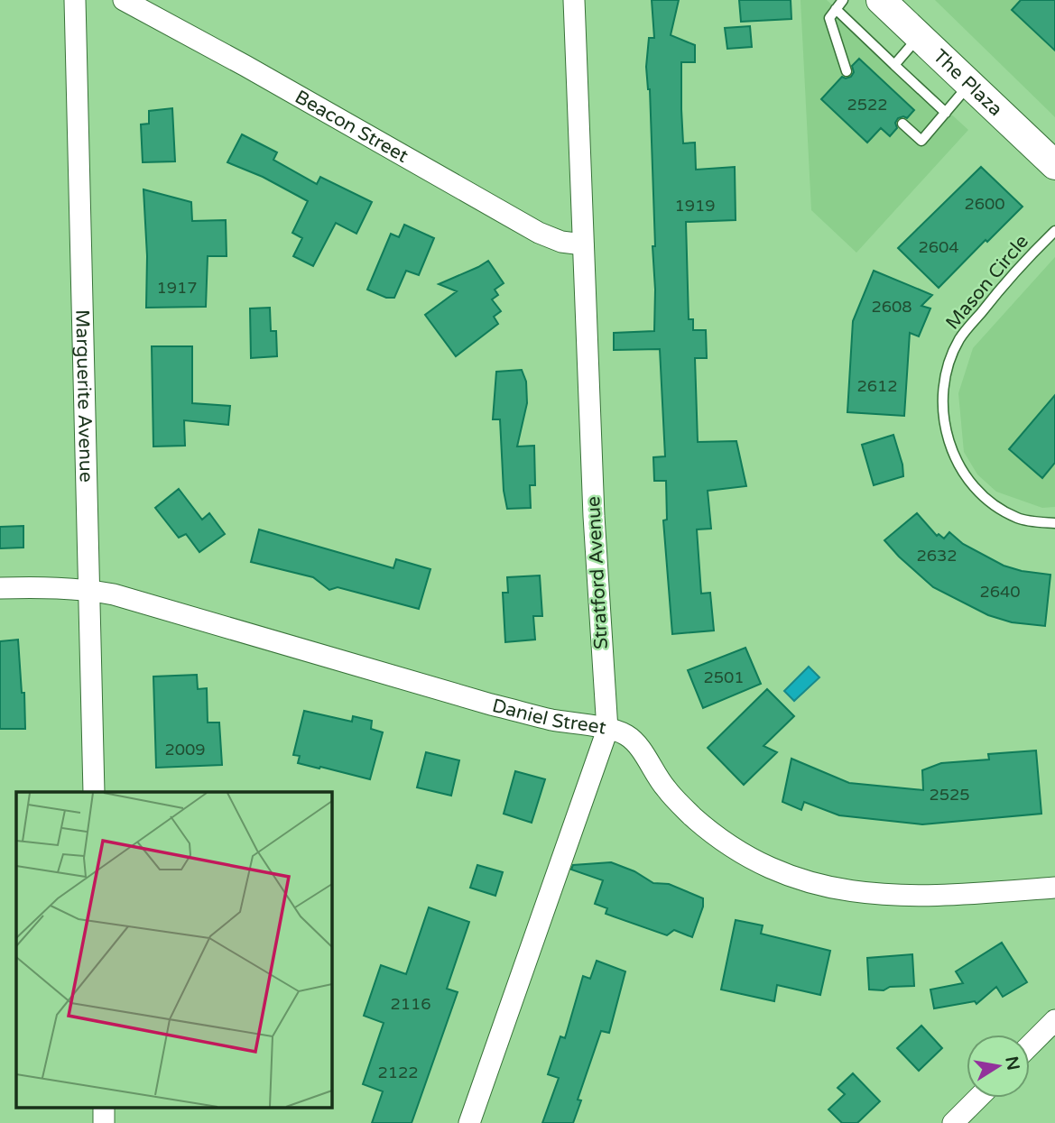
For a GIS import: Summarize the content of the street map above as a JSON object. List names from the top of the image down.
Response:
{
  "streets": {
    "main road": ["The Plaza"],
    "street": [
      "Beacon Street",
      "Marguerite Avenue",
      "Stratford Avenue",
      "Daniel Street"
    ],
    "lane": ["Mason Circle"]
  },
  "crossings": [
    ["Beacon Street", "Stratford Avenue"],
    ["Marguerite Avenue", "Daniel Street"],
    ["Stratford Avenue", "Daniel Street"]
  ],
  "house_numbers": [
    "2522",
    "2600",
    "1919",
    "2604",
    "1917",
    "2608",
    "2612",
    "2632",
    "2640",
    "2501",
    "2009",
    "2525",
    "2116",
    "2122"
  ],
  "north": "right"
}
